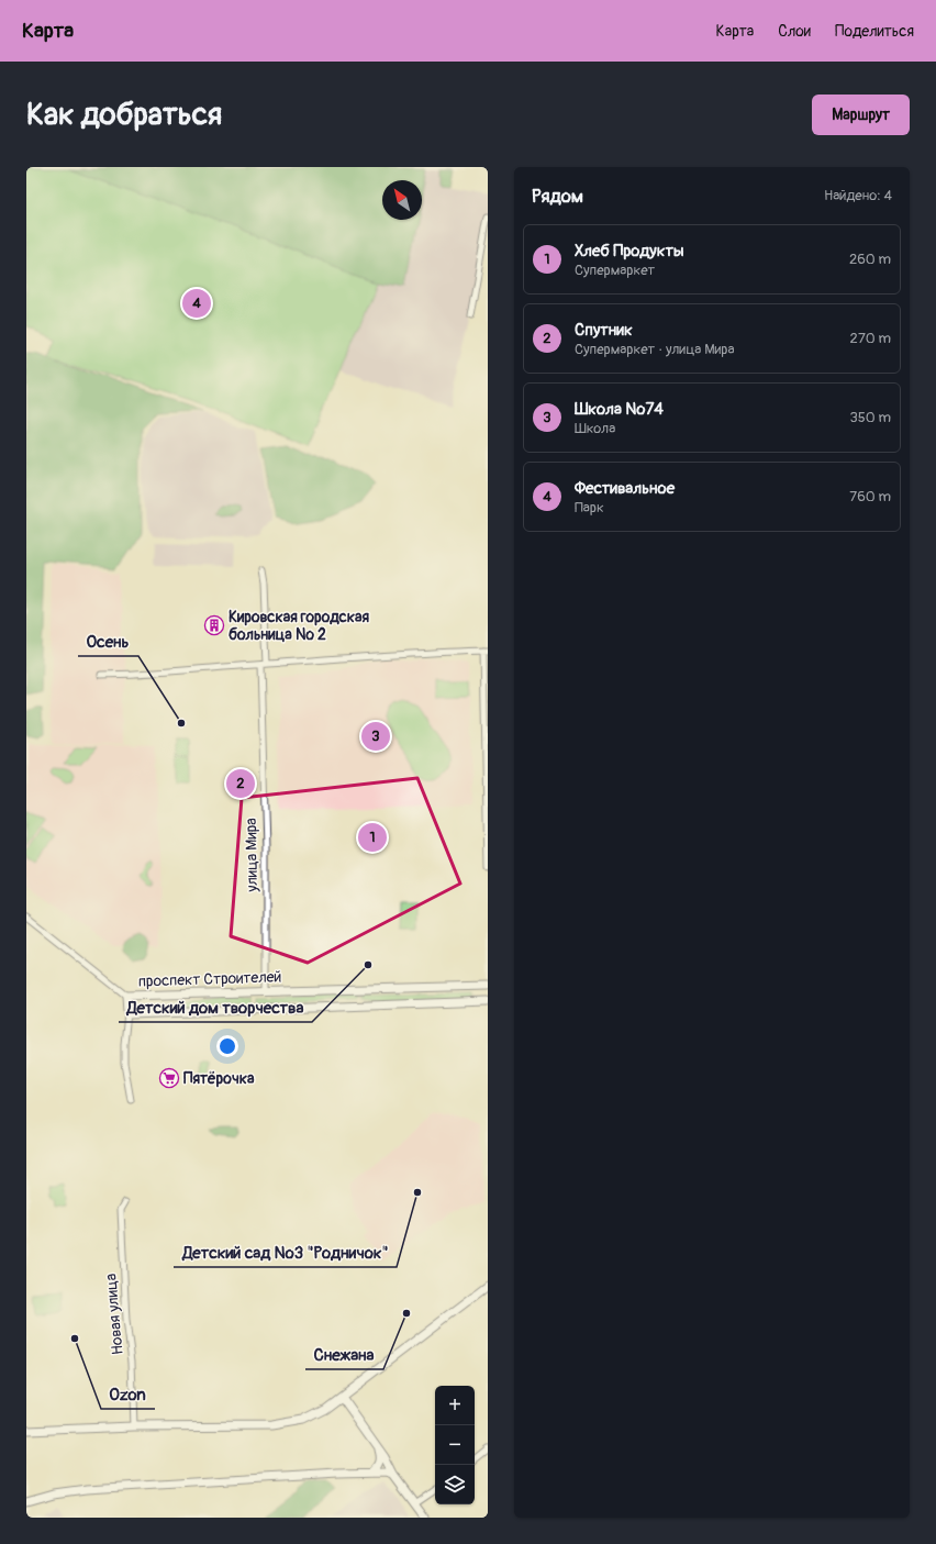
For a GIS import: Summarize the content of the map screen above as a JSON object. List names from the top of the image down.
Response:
{
  "streets": {
    "street": ["улица Мира", "проспект Строителей", "Новая улица"]
  },
  "crossings": [
    ["улица Мира", "проспект Строителей"]
  ],
  "places": {
    "building": ["Кировская городская больница № 2"],
    "other": [
      "Осень",
      "Детский дом творчества",
      "Детский сад №3 \"Родничок\"",
      "Снежана",
      "Ozon"
    ],
    "supermarket": ["Пятёрочка"]
  },
  "north": "top left",
  "page": {
    "header": "Карта",
    "nav": ["Карта", "Слои", "Поделиться"],
    "buttons": "Маршрут",
    "title": "Как добраться",
    "heading": ["Рядом", "Найдено: 4"],
    "list": [
      {
        "mark": "1",
        "name": "Хлеб Продукты",
        "note": "Супермаркет",
        "value": "260 m"
      },
      {
        "mark": "2",
        "name": "Спутник",
        "note": "Супермаркет · улица Мира",
        "value": "270 m"
      },
      {
        "mark": "3",
        "name": "Школа №74",
        "note": "Школа",
        "value": "350 m"
      },
      {
        "mark": "4",
        "name": "Фестивальное",
        "note": "Парк",
        "value": "760 m"
      }
    ],
    "pins": [
      "4",
      "3",
      "2",
      "1"
    ],
    "map_buttons": ["+", "−"]
  }
}
